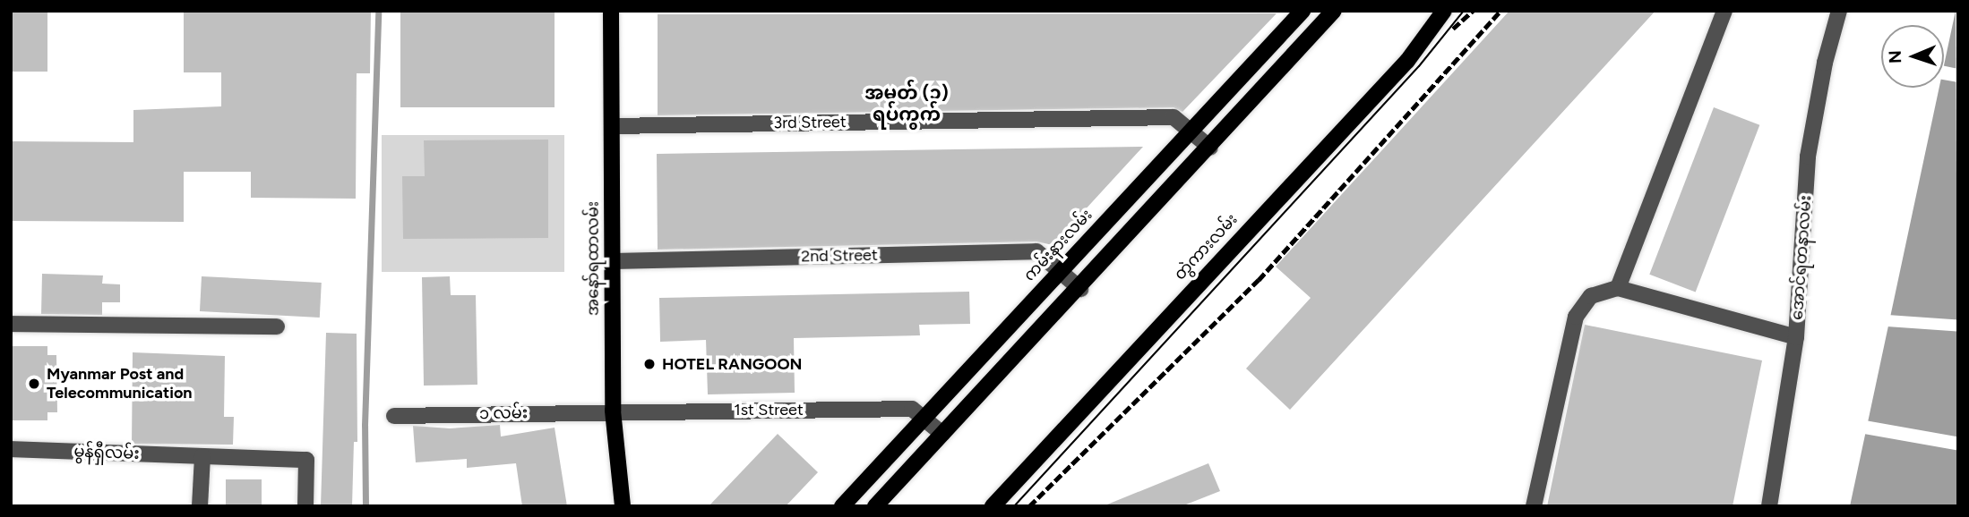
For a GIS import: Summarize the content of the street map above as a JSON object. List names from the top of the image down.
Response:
{
  "streets": {
    "main road": ["ကမ်းနားလမ်း", "တွဲကားလမ်း", "အနော်ရထာလမ်း"],
    "street": [
      "3rd Street",
      "2nd Street",
      "အောင်ရတနာလမ်း",
      "1st Street",
      "၁ လမ်း",
      "မွန်ရှီလမ်း"
    ]
  },
  "crossings": [
    ["3rd Street", "ကမ်းနားလမ်း"],
    ["3rd Street", "အနော်ရထာလမ်း"],
    ["ကမ်းနားလမ်း", "2nd Street"],
    ["ကမ်းနားလမ်း", "1st Street"],
    ["2nd Street", "အနော်ရထာလမ်း"],
    ["အနော်ရထာလမ်း", "1st Street"],
    ["အနော်ရထာလမ်း", "၁ လမ်း"],
    ["1st Street", "၁ လမ်း"]
  ],
  "districts": ["အမှတ် (၁) ရပ်ကွက်"],
  "places": ["HOTEL RANGOON", "Myanmar Post and Telecommunication"],
  "north": "left"
}
